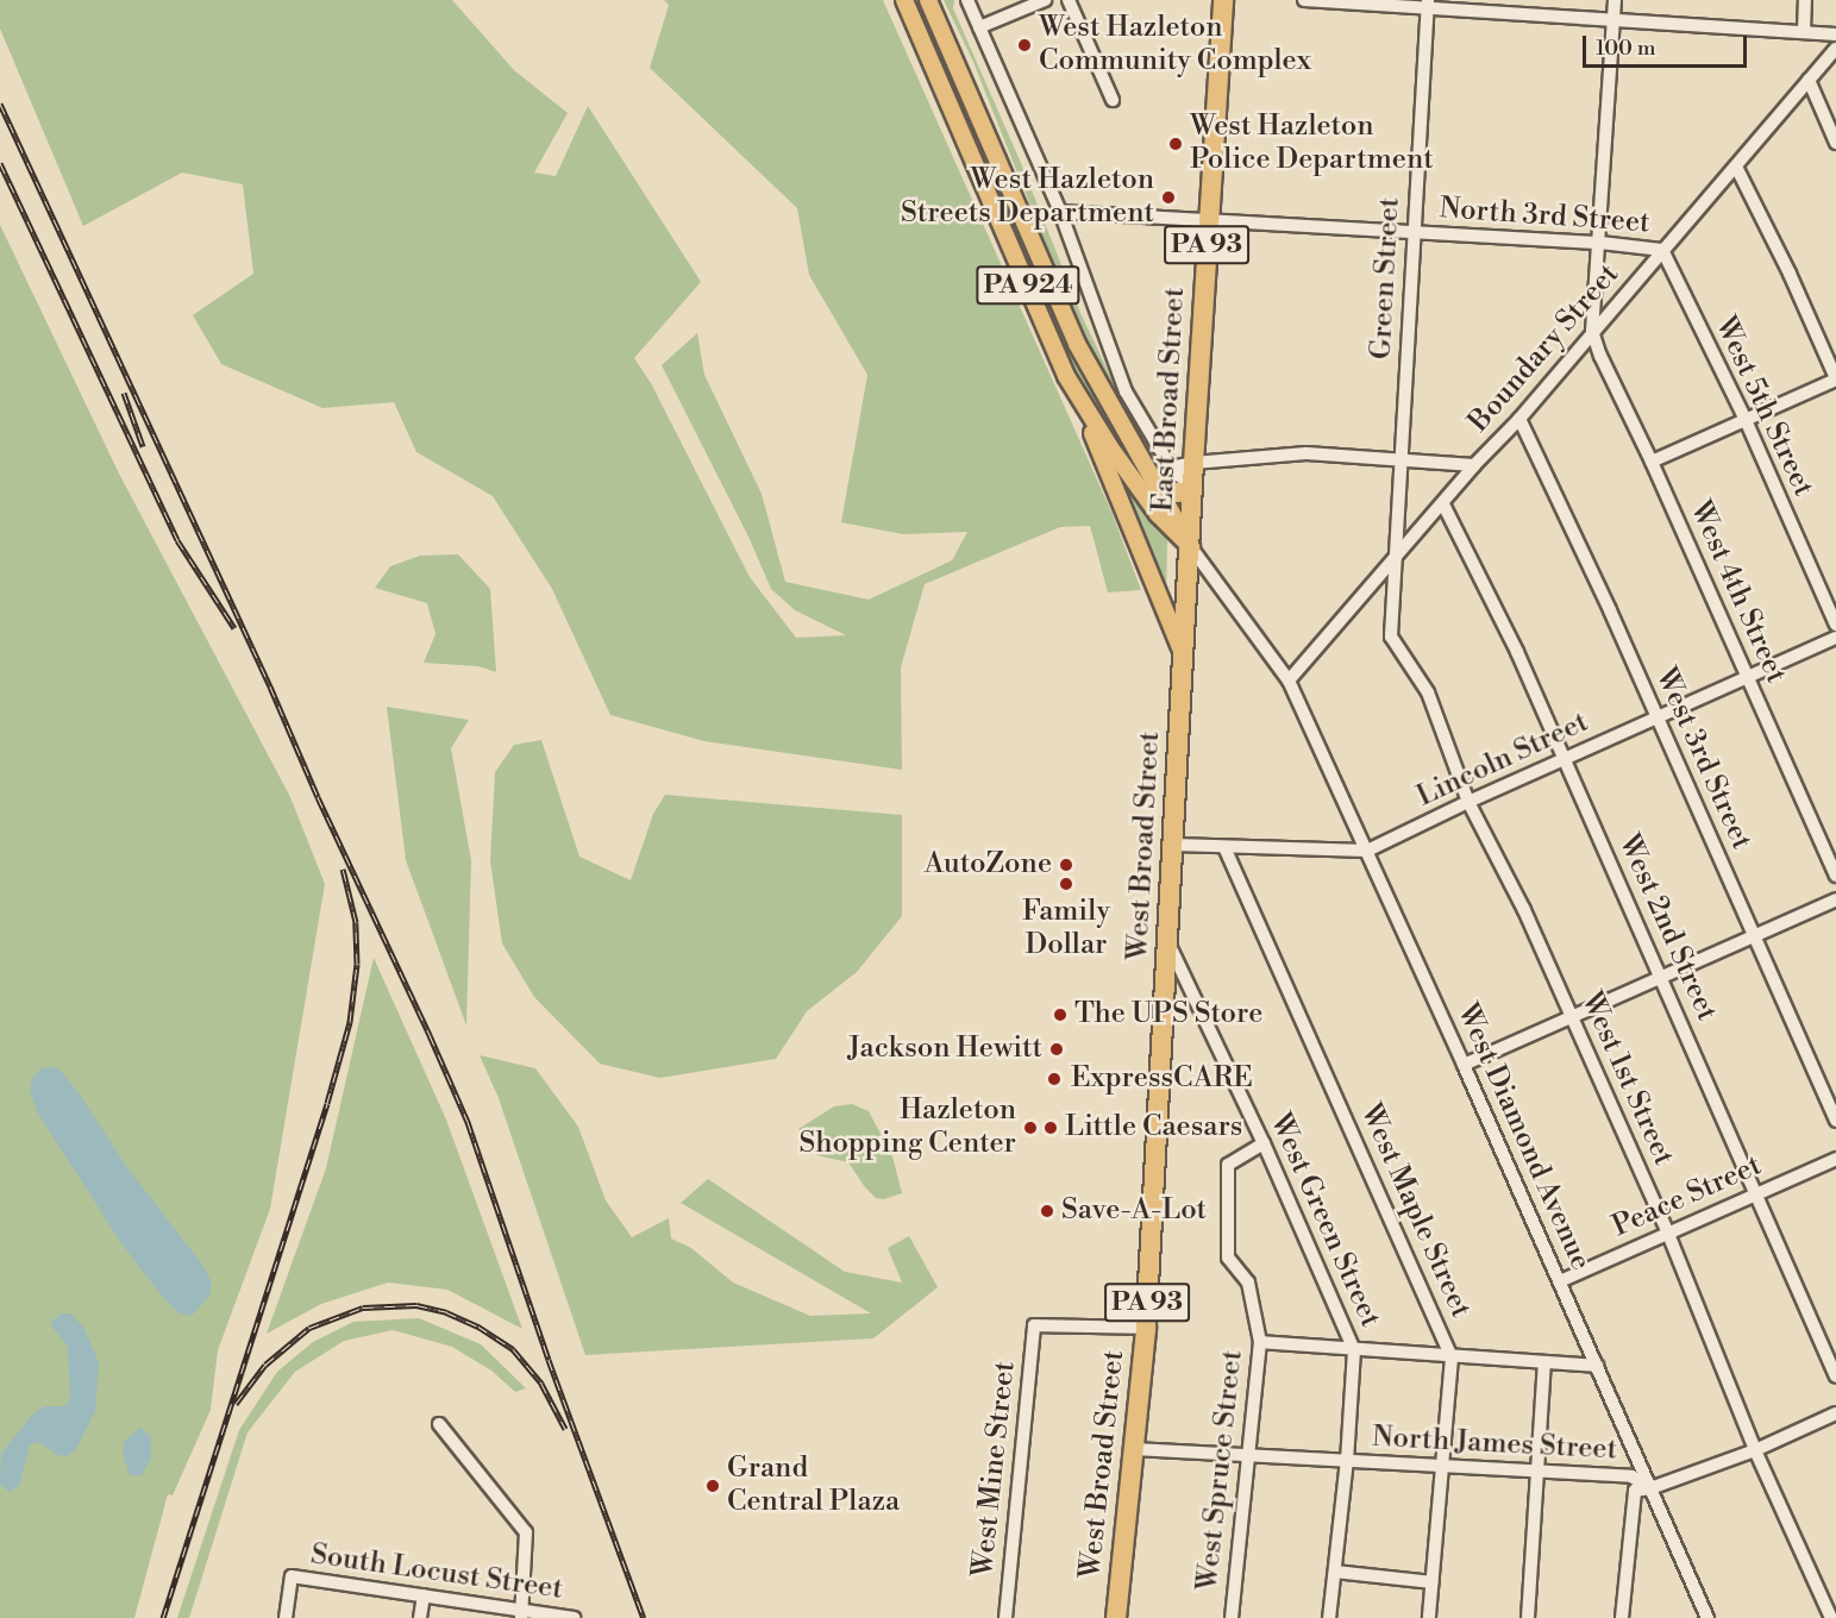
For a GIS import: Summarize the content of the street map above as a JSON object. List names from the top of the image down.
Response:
{
  "streets": {
    "highway": ["PA 93", "East Broad Street", "West Broad Street"],
    "main road": ["PA 924"],
    "street": [
      "North 3rd Street",
      "Green Street",
      "Boundary Street",
      "West 5th Street",
      "West 4th Street",
      "West 3rd Street",
      "Lincoln Street",
      "West 2nd Street",
      "West 1st Street",
      "West Diamond Avenue",
      "Peace Street",
      "West Maple Street",
      "West Green Street",
      "North James Street",
      "West Mine Street",
      "West Spruce Street",
      "South Locust Street"
    ]
  },
  "crossings": [
    ["North 3rd Street", "Green Street"],
    ["North 3rd Street", "Boundary Street"],
    ["North 3rd Street", "East Broad Street"],
    ["North 3rd Street", "West 5th Street"],
    ["Green Street", "Boundary Street"],
    ["Green Street", "West 1st Street"],
    ["PA 924", "East Broad Street"],
    ["PA 924", "West Broad Street"],
    ["PA 924", "West Diamond Avenue"],
    ["Boundary Street", "West 5th Street"],
    ["Boundary Street", "West 4th Street"],
    ["Boundary Street", "West 3rd Street"],
    ["Boundary Street", "West 2nd Street"],
    ["Boundary Street", "West 1st Street"],
    ["Boundary Street", "West Diamond Avenue"],
    ["East Broad Street", "West Broad Street"],
    ["East Broad Street", "West Diamond Avenue"],
    ["West 4th Street", "Lincoln Street"],
    ["West 3rd Street", "Lincoln Street"],
    ["Lincoln Street", "West Broad Street"],
    ["Lincoln Street", "West 2nd Street"],
    ["Lincoln Street", "West 1st Street"],
    ["Lincoln Street", "West Diamond Avenue"],
    ["Lincoln Street", "West Maple Street"],
    ["West Broad Street", "West Diamond Avenue"],
    ["West Broad Street", "West Green Street"],
    ["West Broad Street", "North James Street"],
    ["West Broad Street", "West Mine Street"],
    ["West 2nd Street", "Peace Street"],
    ["West 1st Street", "Peace Street"],
    ["West 1st Street", "North James Street"],
    ["West Diamond Avenue", "Peace Street"],
    ["West Diamond Avenue", "North James Street"],
    ["West Maple Street", "North James Street"],
    ["West Green Street", "North James Street"],
    ["West Green Street", "West Spruce Street"],
    ["North James Street", "West Spruce Street"]
  ],
  "places": [
    "West Hazleton Community Complex",
    "West Hazleton Police Department",
    "West Hazleton Streets Department",
    "AutoZone",
    "Family Dollar",
    "The UPS Store",
    "Jackson Hewitt",
    "ExpressCARE",
    "Hazleton Shopping Center",
    "Little Caesars",
    "Save-A-Lot",
    "Grand Central Plaza"
  ],
  "scale_bar": "100 m"
}
